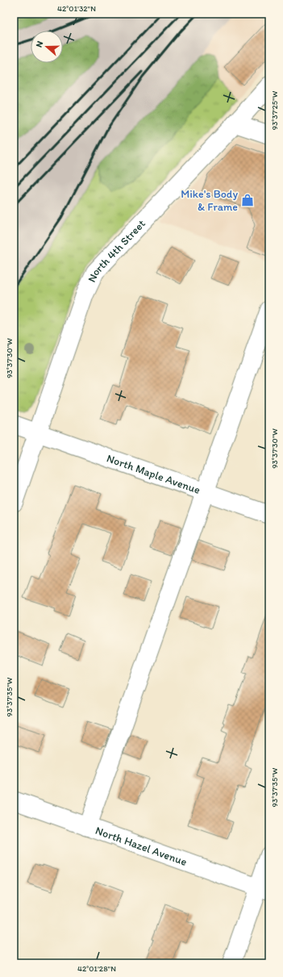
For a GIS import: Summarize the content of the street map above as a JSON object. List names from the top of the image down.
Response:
{
  "streets": {
    "street": ["North 4th Street", "North Maple Avenue", "North Hazel Avenue"]
  },
  "crossings": [
    ["North 4th Street", "North Maple Avenue"]
  ],
  "places": {
    "shop": ["Mike's Body & Frame"]
  },
  "north": "left",
  "coordinates": [
    "42°01'32\"N",
    "93°37'25\"W",
    "93°37'30\"W",
    "93°37'35\"W",
    "42°01'28\"N"
  ]
}
